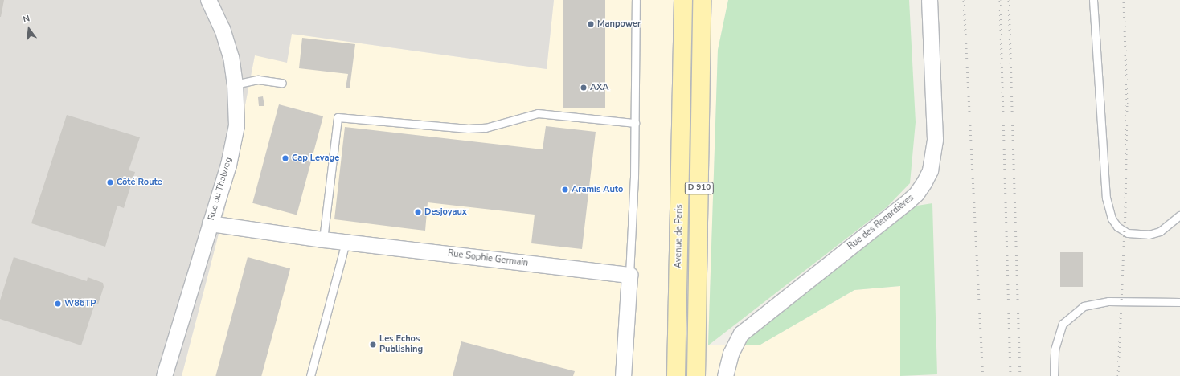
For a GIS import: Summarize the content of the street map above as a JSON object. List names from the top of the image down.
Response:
{
  "streets": {
    "main road": ["D 910", "Avenue de Paris"],
    "street": ["Rue du Thalweg", "Rue des Renardières", "Rue Sophie Germain"]
  },
  "crossings": [
    ["Rue du Thalweg", "Rue Sophie Germain"]
  ],
  "places": [
    "Manpower",
    "AXA",
    "Cap Levage",
    "Côté Route",
    "Aramis Auto",
    "Desjoyaux",
    "W86TP",
    "Les Echos Publishing"
  ],
  "north": "top"
}
